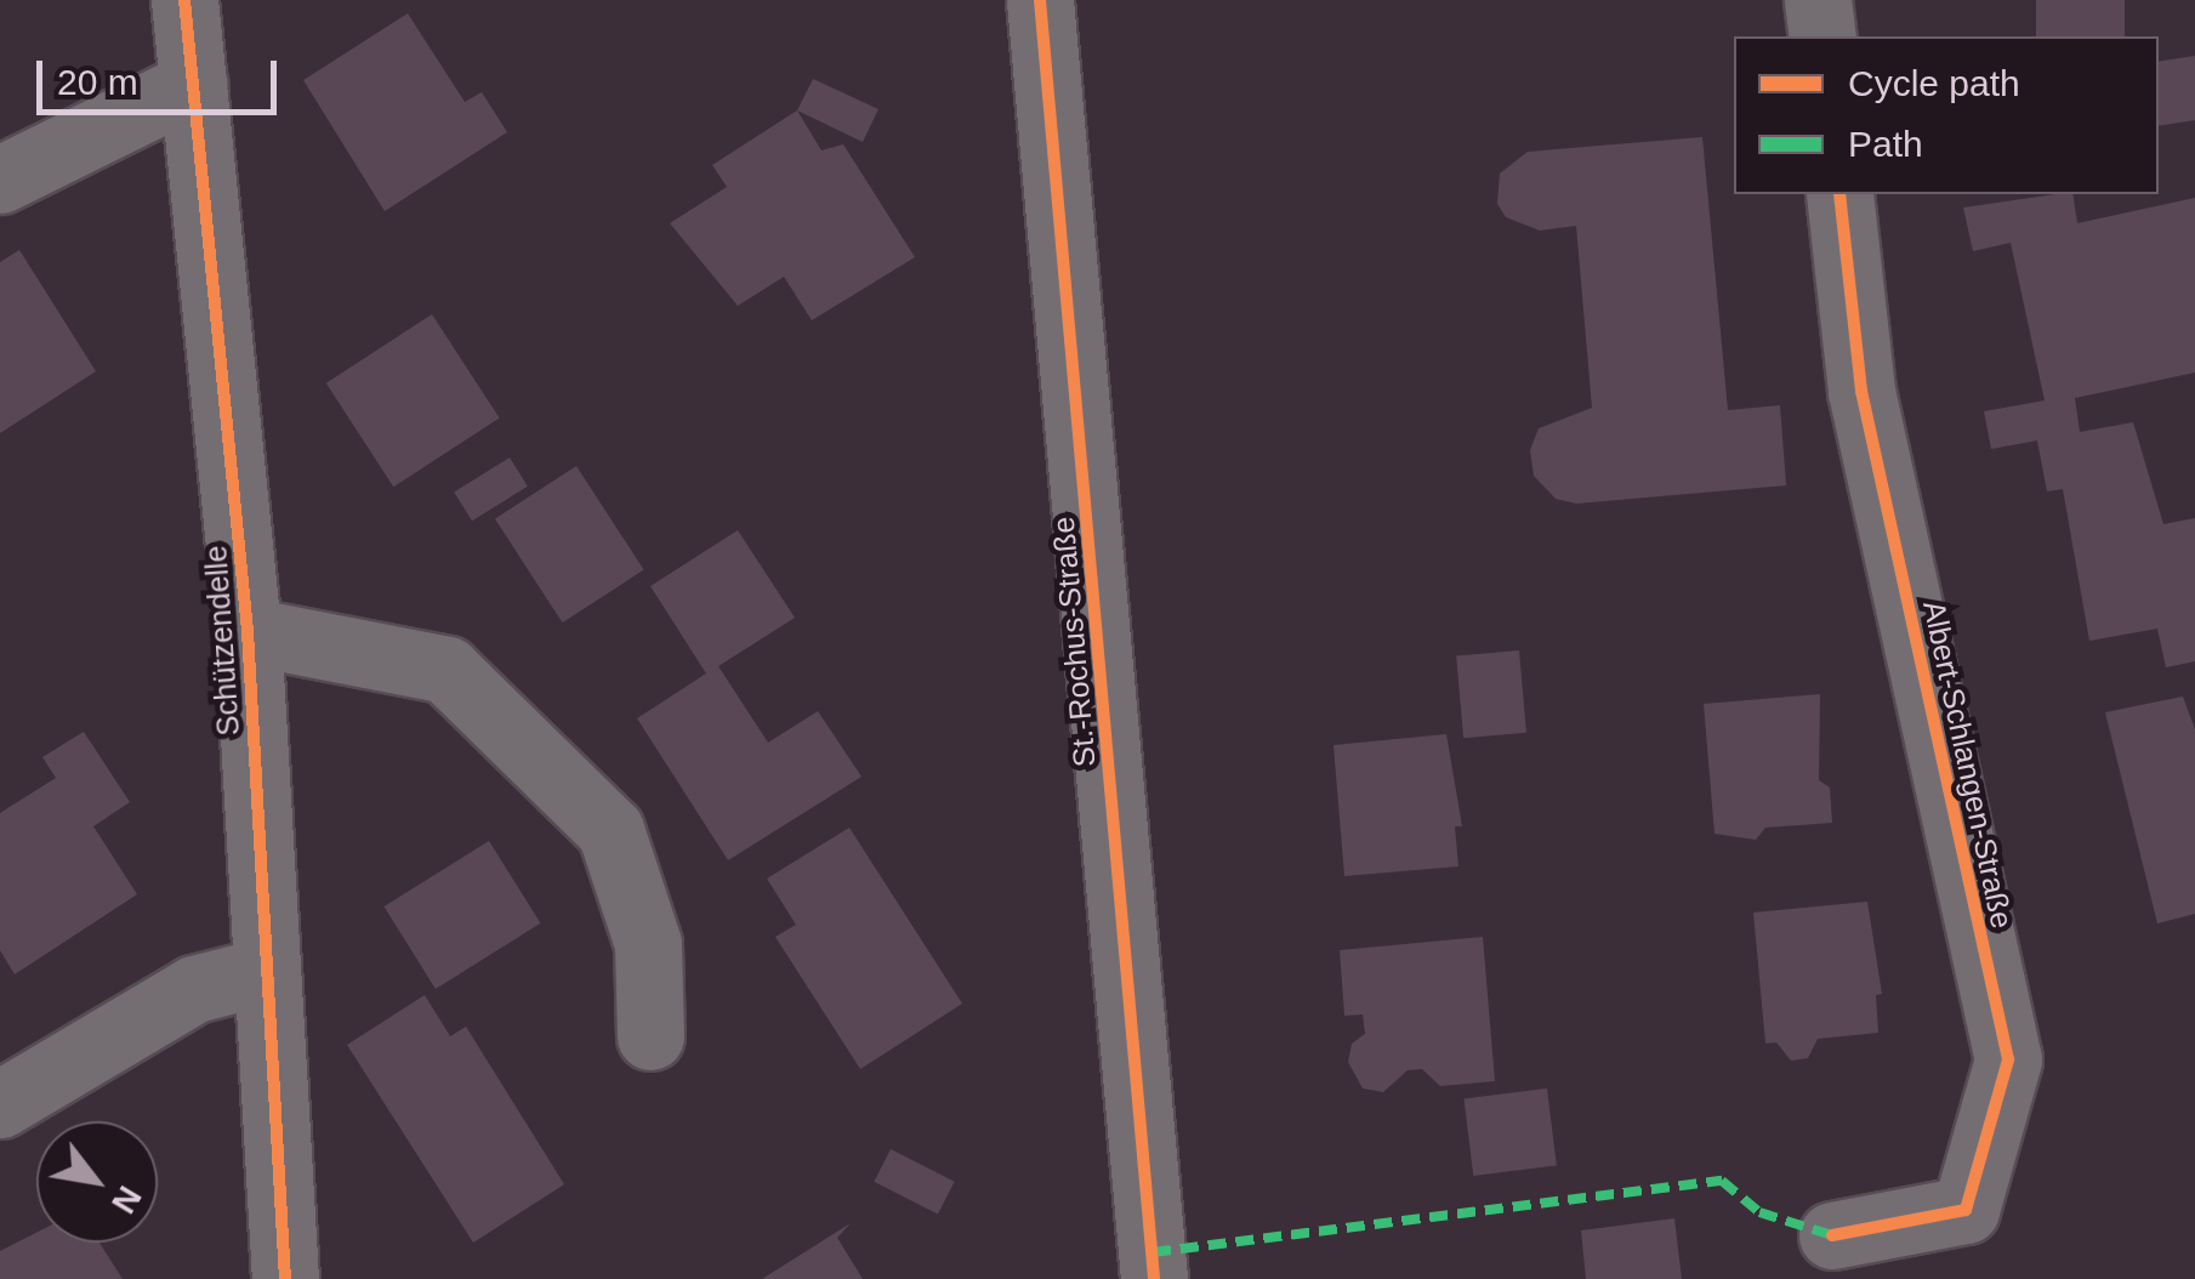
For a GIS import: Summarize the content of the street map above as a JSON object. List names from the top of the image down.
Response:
{
  "streets": {
    "street": ["Schützendelle", "St.-Rochus-Straße", "Albert-Schlangen-Straße"]
  },
  "legend": ["Cycle path", "Path"],
  "scale_bar": "20 m",
  "north": "bottom right"
}
